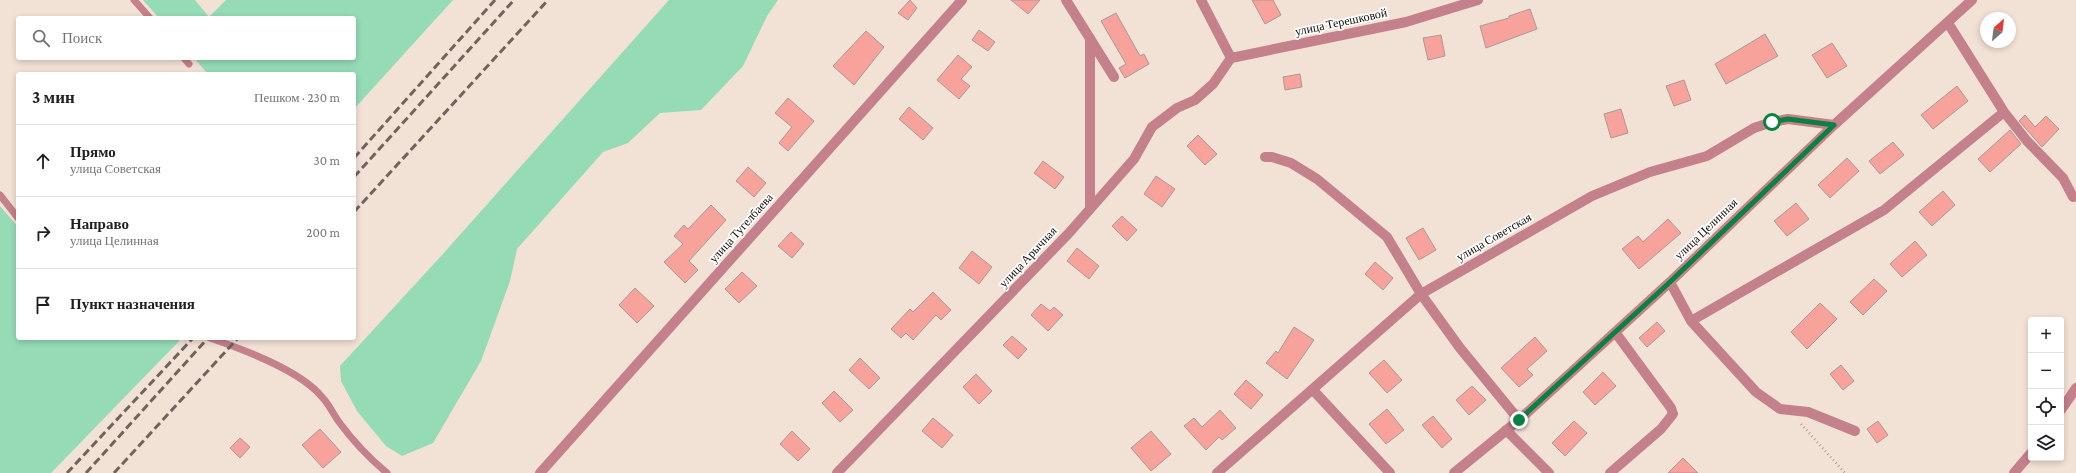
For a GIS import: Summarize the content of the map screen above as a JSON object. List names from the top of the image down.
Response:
{
  "streets": {
    "street": [
      "улица Терешковой",
      "улица Тугелбаева",
      "улица Целинная",
      "улица Советская",
      "улица Арычная"
    ]
  },
  "crossings": [
    ["улица Терешковой", "улица Арычная"],
    ["улица Целинная", "улица Советская"]
  ],
  "north": "top right",
  "page": {
    "search": "Поиск",
    "heading": ["3 мин", "Пешком · 230 m"],
    "list": [
      ["Прямо", "улица Советская", "30 m"],
      ["Направо", "улица Целинная", "200 m"],
      "Пункт назначения"
    ],
    "map_buttons": ["+", "−"]
  }
}
